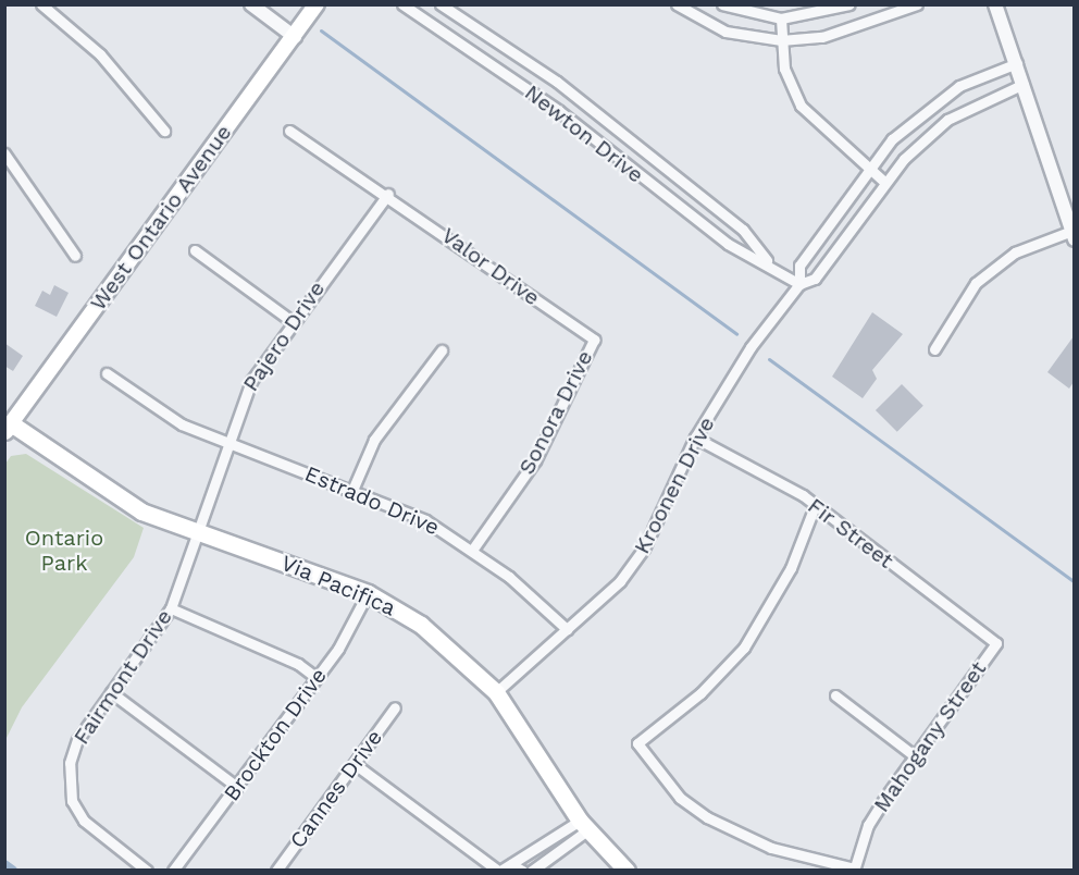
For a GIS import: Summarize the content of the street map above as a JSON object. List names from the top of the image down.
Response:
{
  "streets": {
    "main road": ["West Ontario Avenue", "Via Pacifica"],
    "street": [
      "Newton Drive",
      "Valor Drive",
      "Pajero Drive",
      "Sonora Drive",
      "Kroonen Drive",
      "Estrado Drive",
      "Fir Street",
      "Fairmont Drive",
      "Brockton Drive",
      "Mahogany Street",
      "Cannes Drive"
    ]
  },
  "crossings": [
    ["Newton Drive", "Kroonen Drive"],
    ["West Ontario Avenue", "Via Pacifica"],
    ["Valor Drive", "Pajero Drive"],
    ["Valor Drive", "Sonora Drive"],
    ["Pajero Drive", "Estrado Drive"],
    ["Pajero Drive", "Via Pacifica"],
    ["Pajero Drive", "Fairmont Drive"],
    ["Sonora Drive", "Estrado Drive"],
    ["Kroonen Drive", "Estrado Drive"],
    ["Kroonen Drive", "Fir Street"],
    ["Kroonen Drive", "Via Pacifica"],
    ["Fir Street", "Mahogany Street"],
    ["Via Pacifica", "Fairmont Drive"],
    ["Via Pacifica", "Brockton Drive"]
  ],
  "parks": ["Ontario Park"]
}
